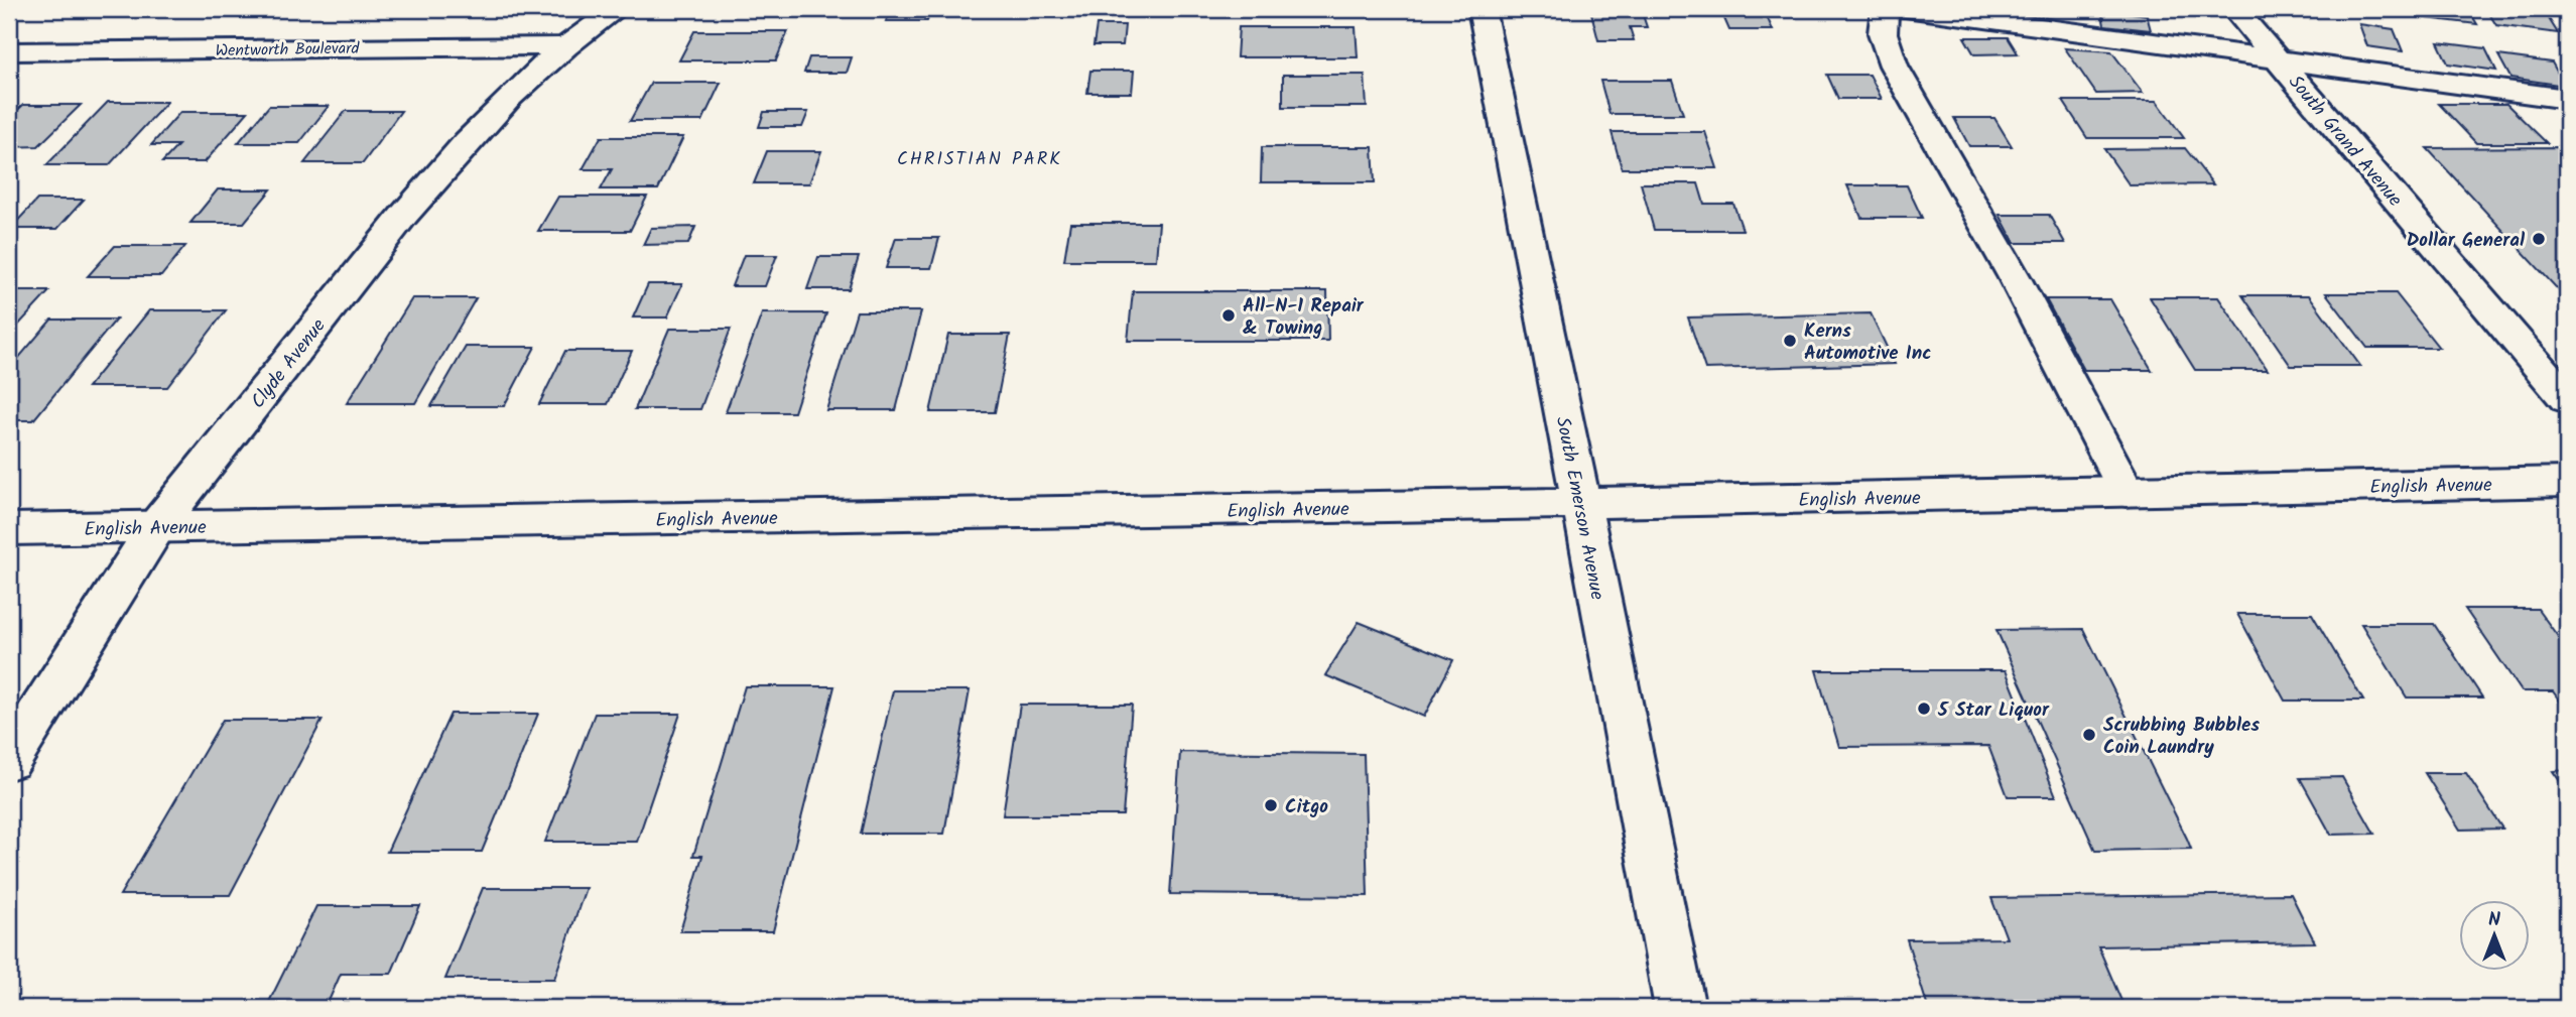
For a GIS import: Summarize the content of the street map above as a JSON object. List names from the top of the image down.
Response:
{
  "streets": {
    "main road": [
      "Wentworth Boulevard",
      "South Grand Avenue",
      "Clyde Avenue",
      "English Avenue",
      "South Emerson Avenue"
    ]
  },
  "crossings": [
    ["Wentworth Boulevard", "Clyde Avenue"],
    ["Clyde Avenue", "English Avenue"],
    ["English Avenue", "South Emerson Avenue"]
  ],
  "districts": ["CHRISTIAN PARK"],
  "places": [
    "Dollar General",
    "All-N-1 Repair & Towing",
    "Kerns Automotive Inc",
    "5 Star Liquor",
    "Scrubbing Bubbles Coin Laundry",
    "Citgo"
  ],
  "north": "top"
}
